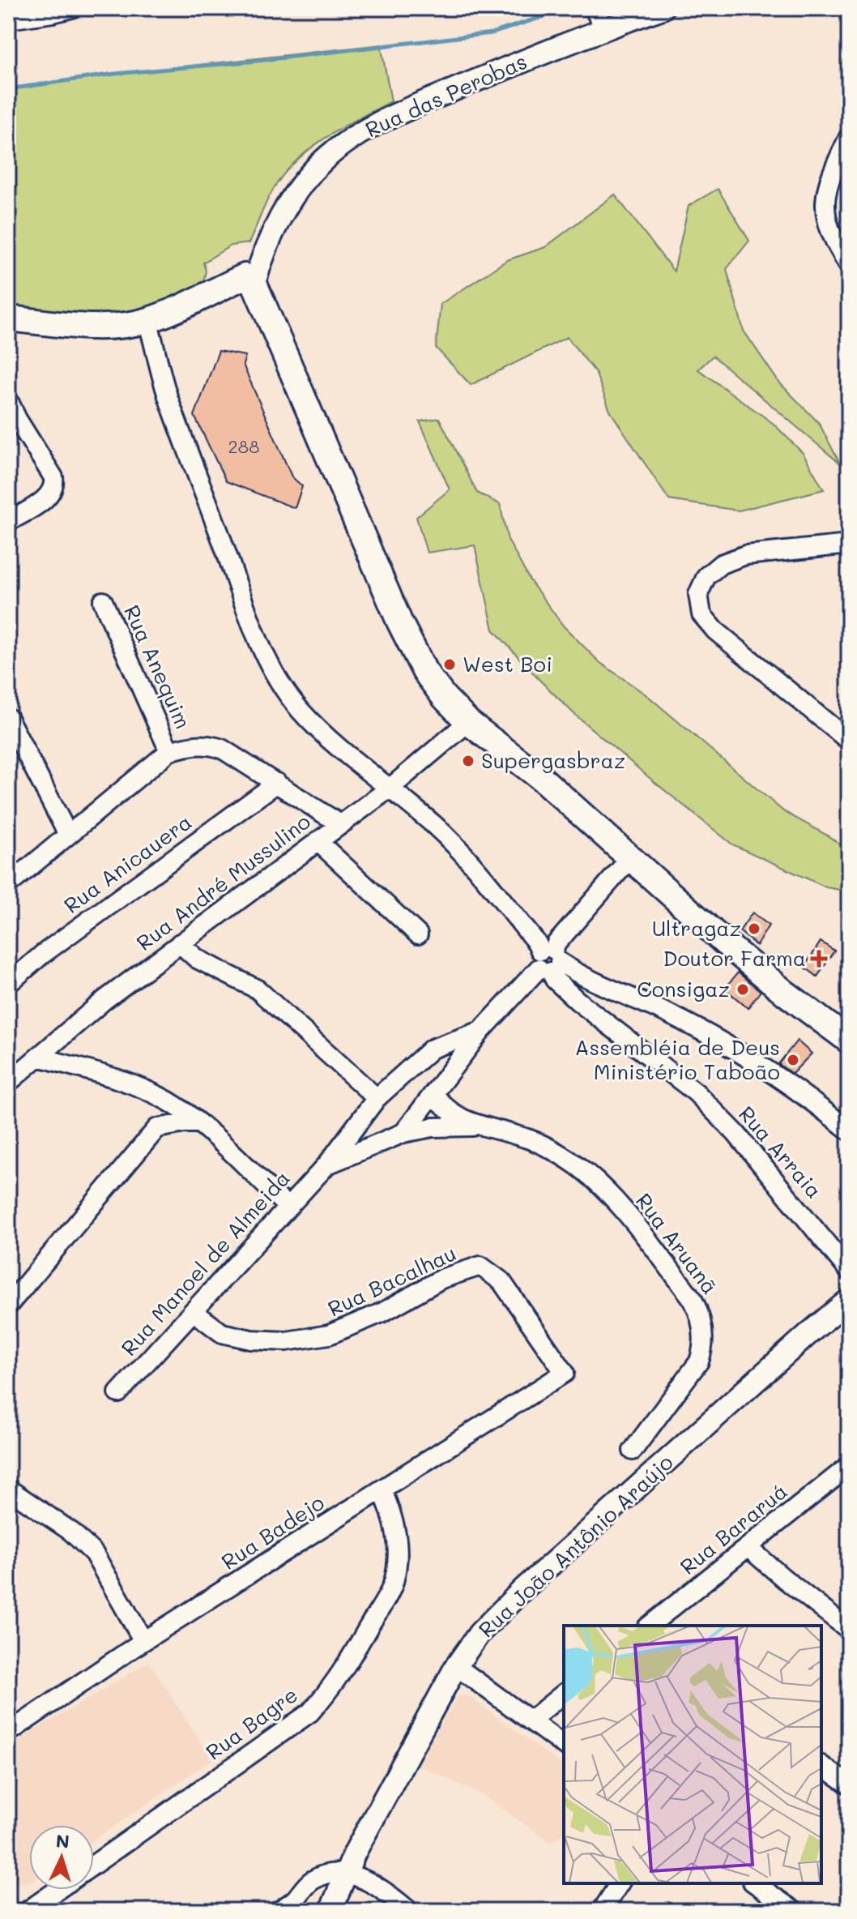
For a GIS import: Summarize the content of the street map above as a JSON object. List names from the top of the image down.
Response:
{
  "streets": {
    "street": [
      "Rua das Perobas",
      "Rua Anequim",
      "Rua Anicauera",
      "Rua André Mussulino",
      "Rua Arraia",
      "Rua Aruanã",
      "Rua Manoel de Almeida",
      "Rua Bacalhau",
      "Rua Bararuá",
      "Rua Badejo",
      "Rua João Antônio Araújo",
      "Rua Bagre"
    ]
  },
  "crossings": [
    ["Rua Anequim", "Rua Anicauera"],
    ["Rua Anequim", "Rua André Mussulino"],
    ["Rua André Mussulino", "Rua Arraia"],
    ["Rua Arraia", "Rua Manoel de Almeida"],
    ["Rua Aruanã", "Rua Manoel de Almeida"],
    ["Rua Manoel de Almeida", "Rua Bacalhau"],
    ["Rua Bacalhau", "Rua Badejo"],
    ["Rua Badejo", "Rua Bagre"]
  ],
  "places": {
    "other": [
      "West Boi",
      "Supergasbraz",
      "Ultragaz",
      "Consigaz",
      "Assembléia de Deus Ministério Taboão"
    ],
    "health": ["Doutor Farma"]
  },
  "house_numbers": ["288"],
  "north": "top"
}
